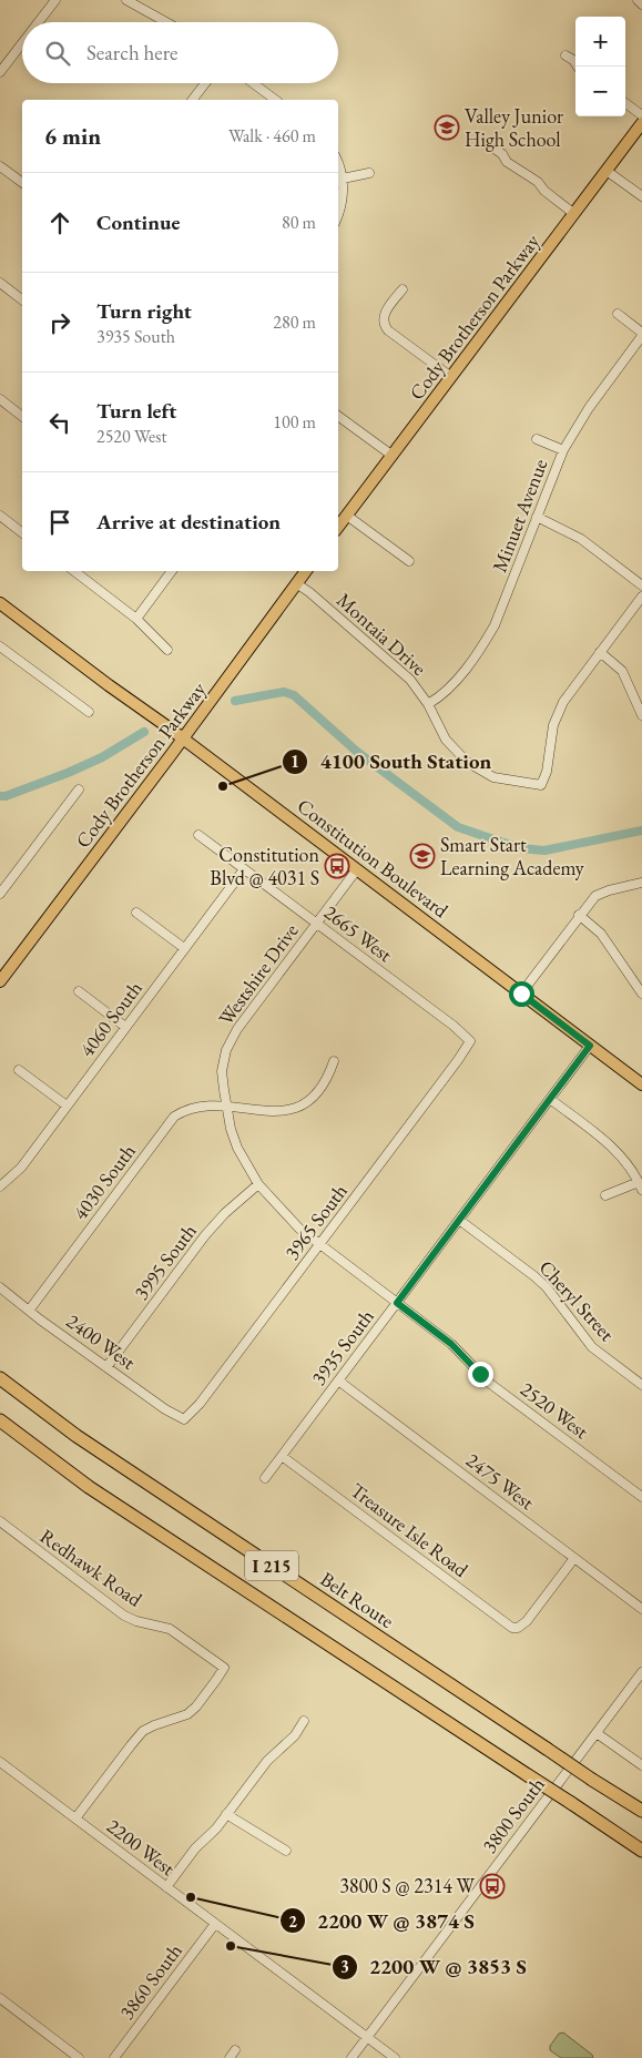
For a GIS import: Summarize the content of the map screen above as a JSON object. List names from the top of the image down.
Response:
{
  "streets": {
    "highway": ["I 215", "Belt Route"],
    "main road": ["Cody Brotherson Parkway", "Constitution Boulevard"],
    "street": [
      "Minuet Avenue",
      "Montaia Drive",
      "2665 West",
      "Westshire Drive",
      "4060 South",
      "4030 South",
      "3965 South",
      "3995 South",
      "Cheryl Street",
      "2400 West",
      "3935 South",
      "2520 West",
      "2475 West",
      "Treasure Isle Road",
      "Redhawk Road",
      "3800 South",
      "2200 West",
      "3860 South"
    ]
  },
  "crossings": [
    ["Cody Brotherson Parkway", "Montaia Drive"],
    ["Cody Brotherson Parkway", "Constitution Boulevard"],
    ["Minuet Avenue", "Montaia Drive"],
    ["Constitution Boulevard", "Westshire Drive"],
    ["Constitution Boulevard", "3935 South"],
    ["2665 West", "Westshire Drive"],
    ["2665 West", "4060 South"],
    ["2665 West", "3965 South"],
    ["Westshire Drive", "4030 South"],
    ["Westshire Drive", "3965 South"],
    ["Westshire Drive", "3995 South"],
    ["Westshire Drive", "2520 West"],
    ["4030 South", "2400 West"],
    ["3965 South", "2400 West"],
    ["3965 South", "2520 West"],
    ["3995 South", "2400 West"],
    ["Cheryl Street", "3935 South"],
    ["3935 South", "2520 West"],
    ["3935 South", "2475 West"],
    ["3935 South", "Treasure Isle Road"],
    ["2475 West", "Treasure Isle Road"],
    ["Redhawk Road", "2200 West"],
    ["3800 South", "2200 West"],
    ["2200 West", "3860 South"]
  ],
  "places": {
    "school or university": ["Valley Junior High School", "Smart Start Learning Academy"],
    "other": ["4100 South Station", "2200 W @ 3874 S", "2200 W @ 3853 S"],
    "bus stop": ["Constitution Blvd @ 4031 S", "3800 S @ 2314 W"]
  },
  "page": {
    "map_buttons": ["+", "−"],
    "search": "Search here",
    "heading": ["6 min", "Walk · 460 m"],
    "list": [
      ["Continue", "80 m"],
      ["Turn right", "3935 South", "280 m"],
      ["Turn left", "2520 West", "100 m"],
      "Arrive at destination"
    ]
  }
}
